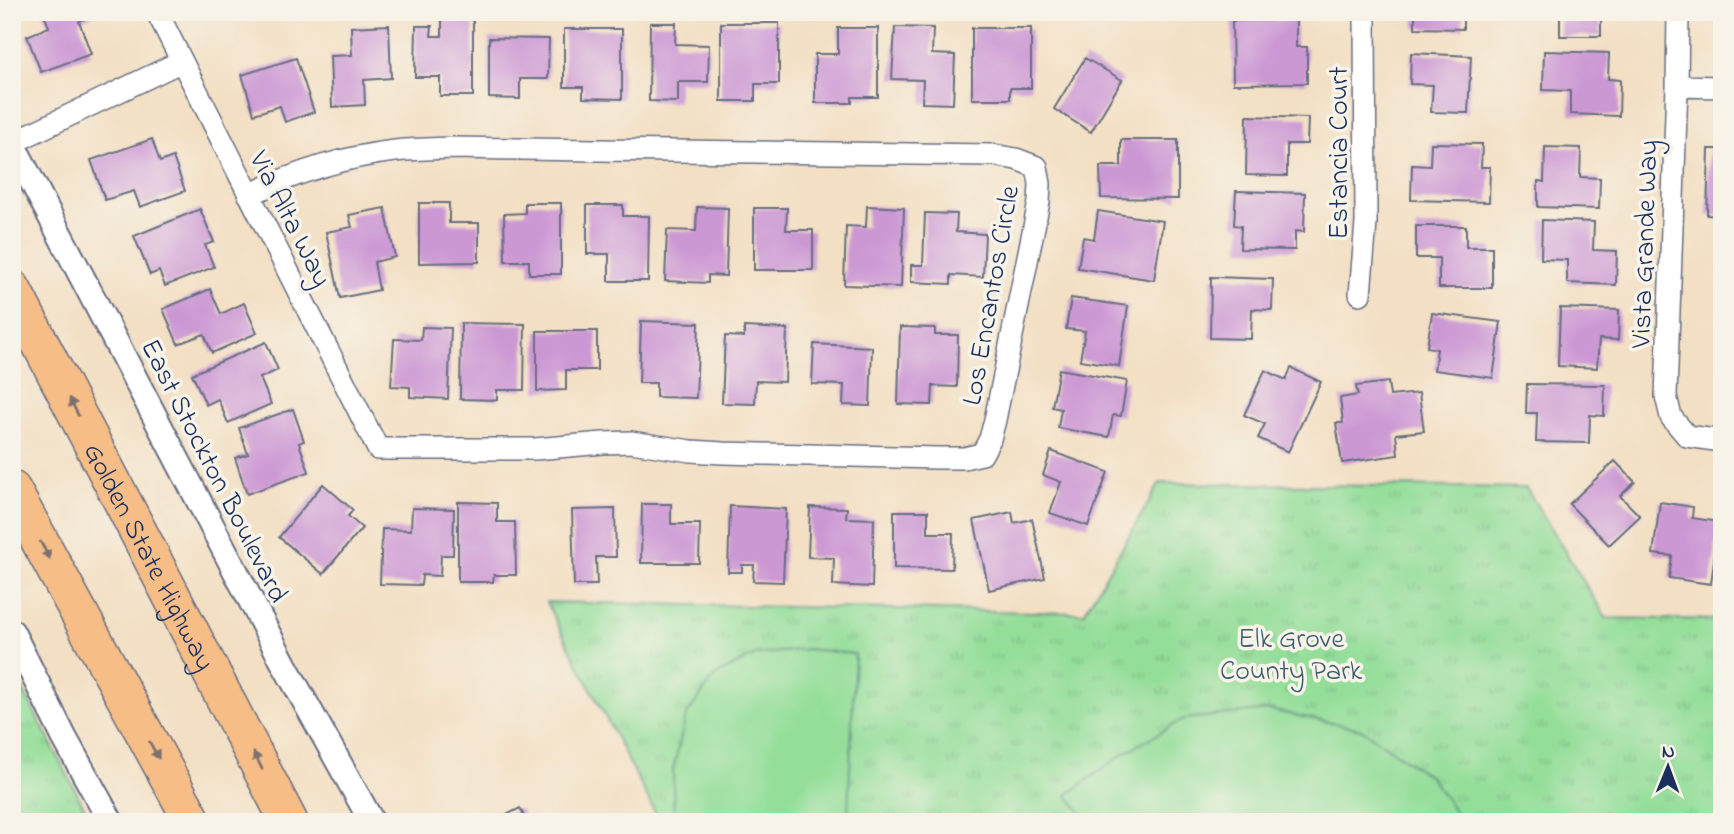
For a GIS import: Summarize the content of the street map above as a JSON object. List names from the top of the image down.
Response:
{
  "streets": {
    "highway": ["Golden State Highway"],
    "street": [
      "Estancia Court",
      "Via Alta Way",
      "Vista Grande Way",
      "Los Encantos Circle",
      "East Stockton Boulevard"
    ]
  },
  "crossings": [
    ["Via Alta Way", "Los Encantos Circle"]
  ],
  "parks": ["Elk Grove County Park"],
  "north": "top"
}
